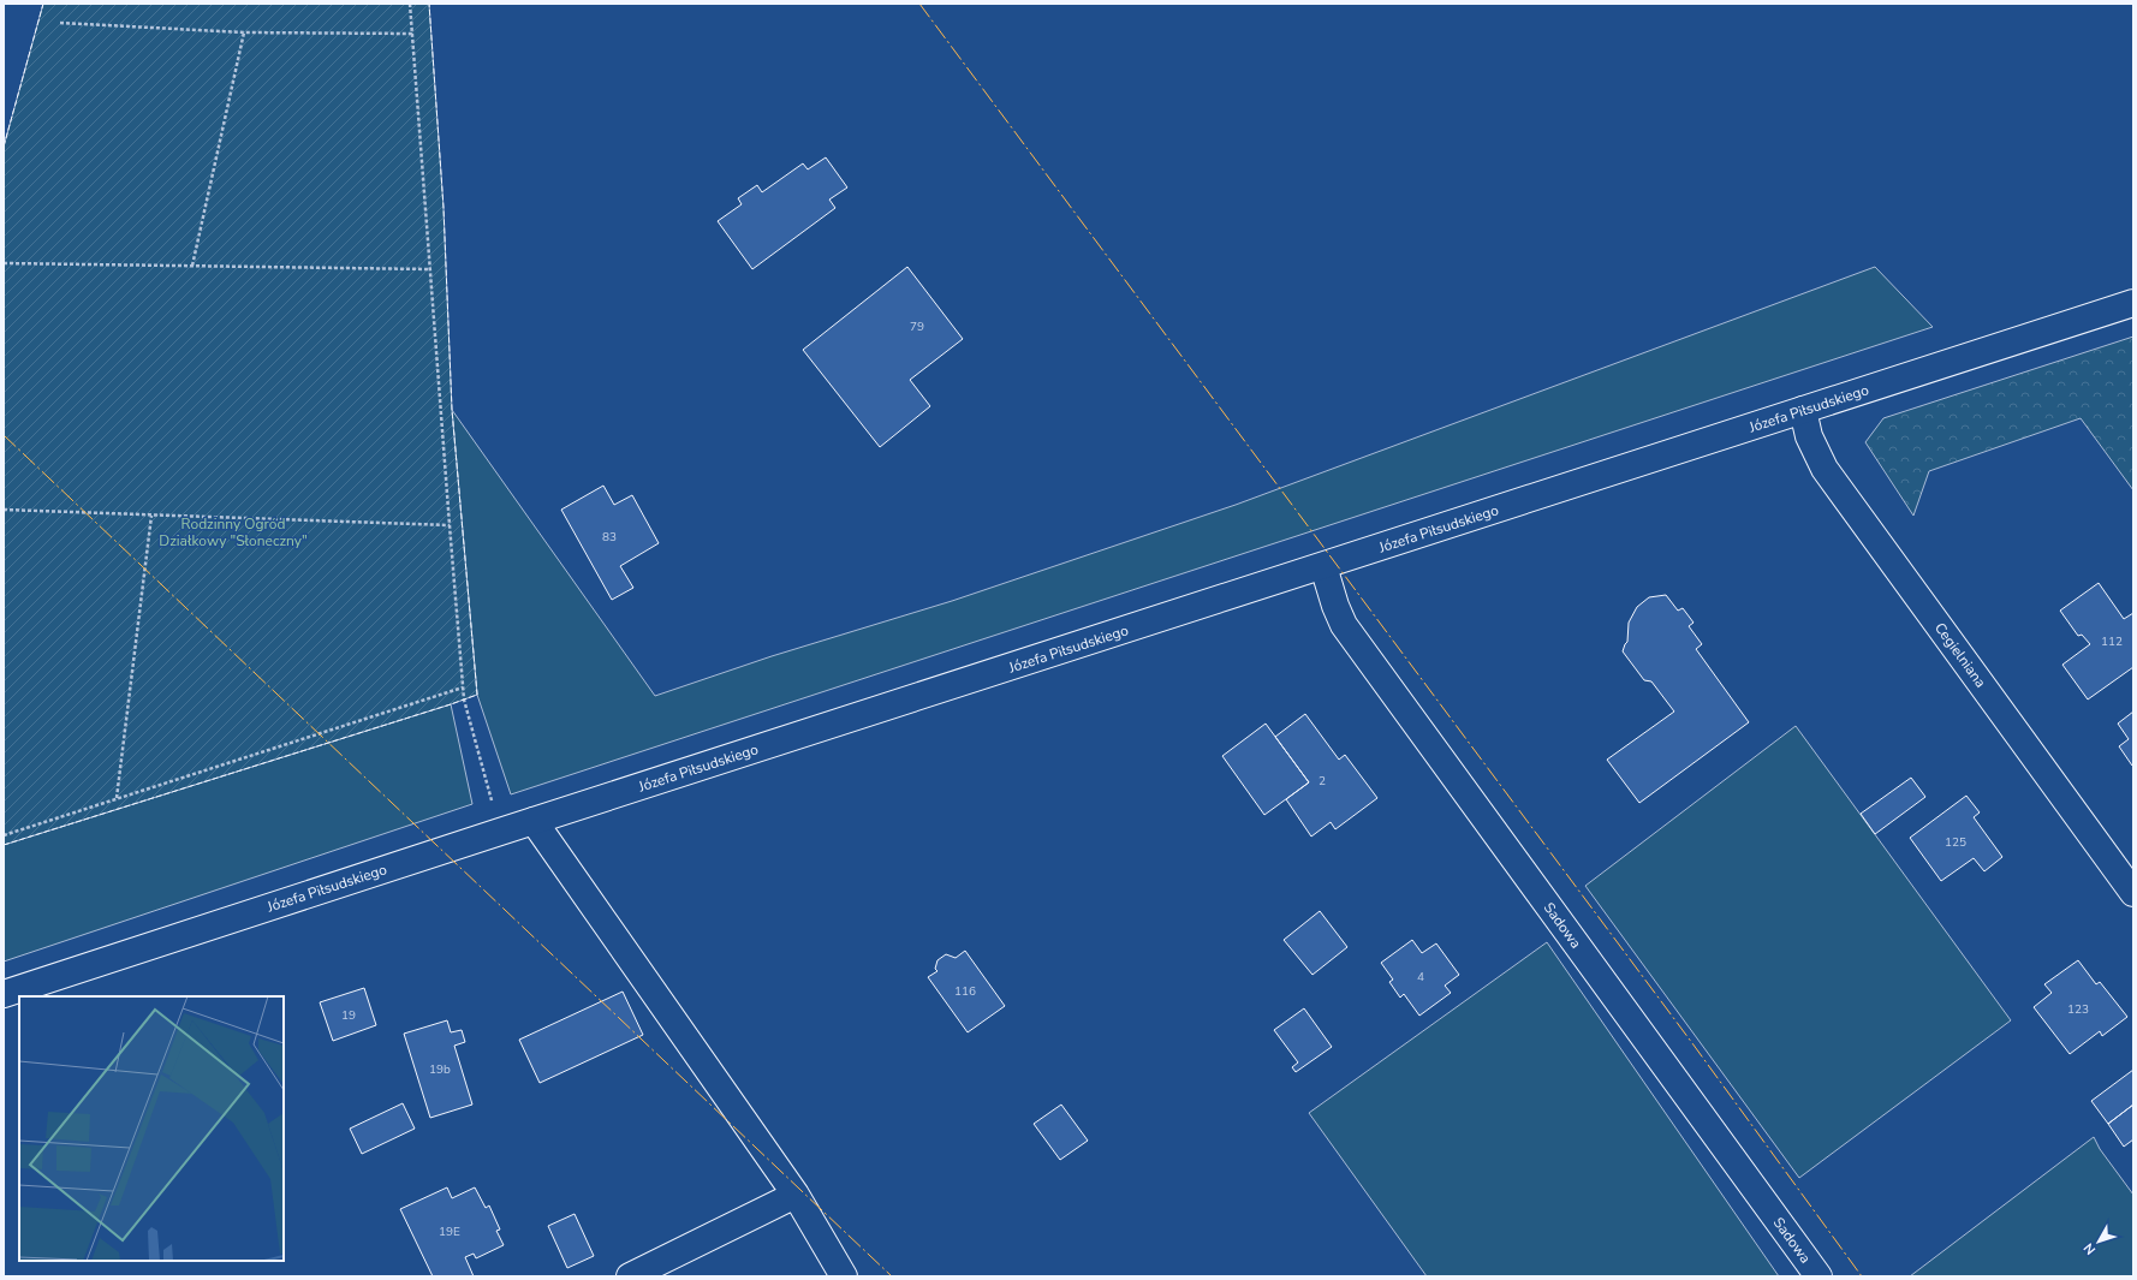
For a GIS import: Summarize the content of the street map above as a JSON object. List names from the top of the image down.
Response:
{
  "streets": {
    "main road": ["Józefa Piłsudskiego", "Cegielniana", "Sadowa"]
  },
  "crossings": [
    ["Józefa Piłsudskiego", "Cegielniana"],
    ["Józefa Piłsudskiego", "Sadowa"]
  ],
  "parks": ["Rodzinny Ogród Działkowy \"Słoneczny\""],
  "house_numbers": [
    "79",
    "83",
    "112",
    "2",
    "125",
    "4",
    "116",
    "123",
    "19",
    "19b",
    "19E"
  ],
  "north": "bottom left"
}
